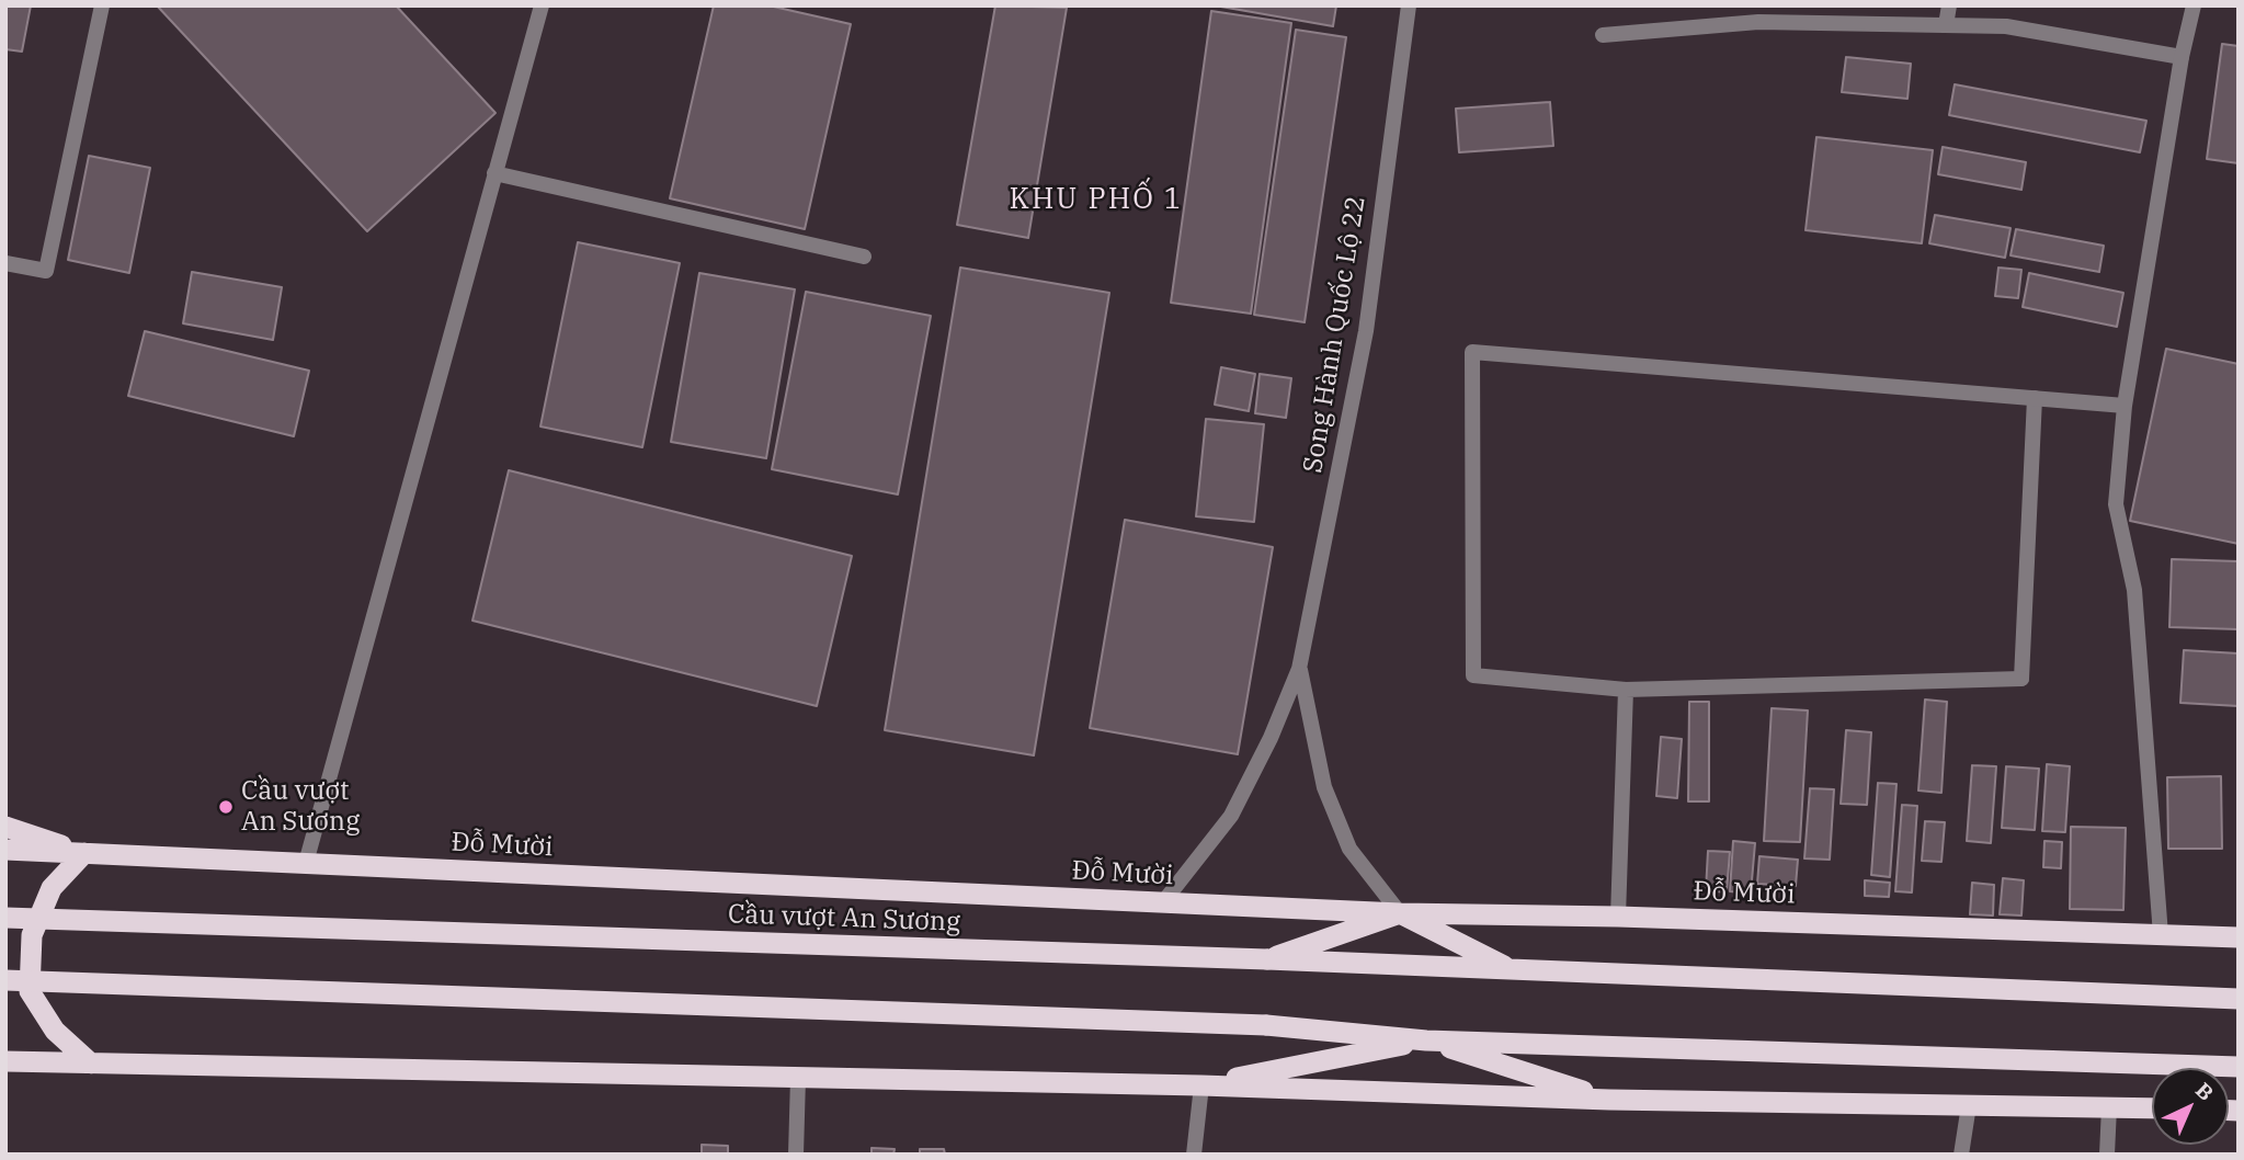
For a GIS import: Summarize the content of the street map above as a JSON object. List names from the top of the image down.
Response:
{
  "streets": {
    "highway": ["Đỗ Mười", "Cầu vượt An Sương"],
    "street": ["Song Hành Quốc Lộ 22"]
  },
  "districts": ["KHU PHỐ 1"],
  "places": ["Cầu vượt An Sương"],
  "north": "top right"
}
